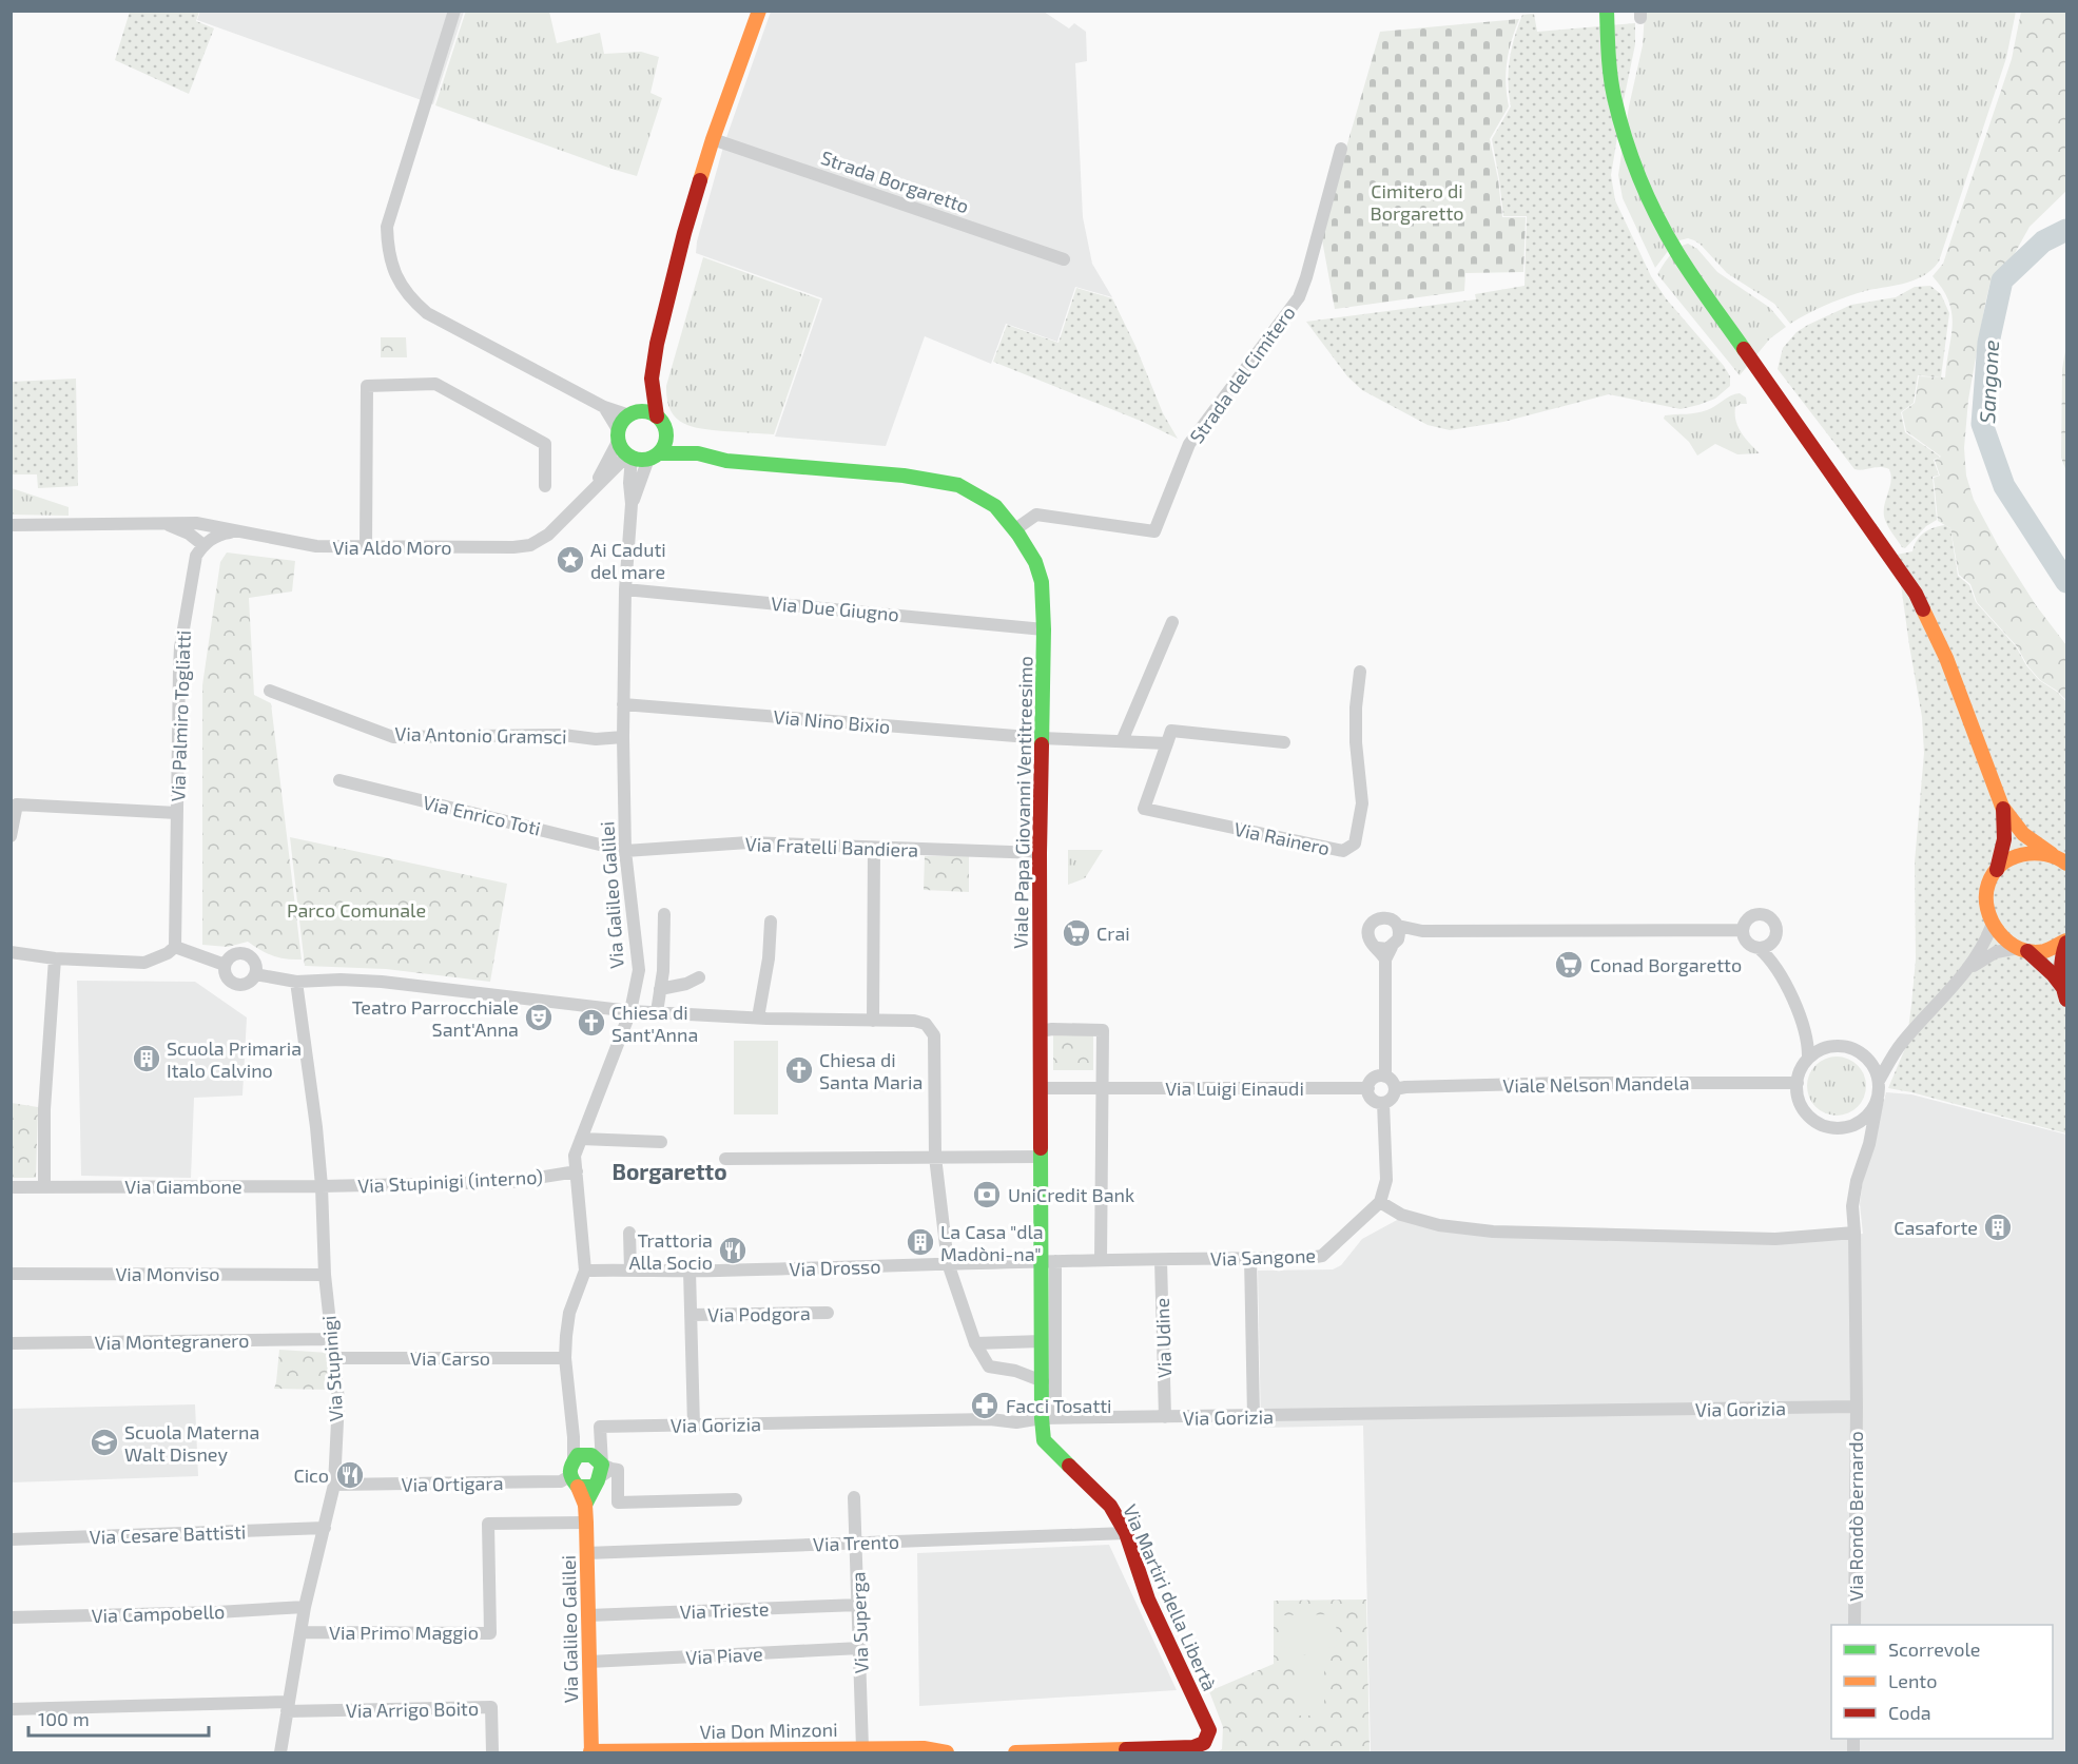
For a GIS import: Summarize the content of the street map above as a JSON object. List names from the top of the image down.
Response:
{
  "streets": {
    "street": [
      "Strada Borgaretto",
      "Strada del Cimitero",
      "Via Aldo Moro",
      "Via Due Giugno",
      "Via Palmiro Togliatti",
      "Via Nino Bixio",
      "Via Antonio Gramsci",
      "Viale Papa Giovanni Ventitreesimo",
      "Via Enrico Toti",
      "Via Rainero",
      "Via Fratelli Bandiera",
      "Via Galileo Galilei",
      "Viale Nelson Mandela",
      "Via Luigi Einaudi",
      "Via Stupinigi (interno)",
      "Via Giambone",
      "Via Sangone",
      "Via Drosso",
      "Via Monviso",
      "Via Podgora",
      "Via Udine",
      "Via Montegranero",
      "Via Carso",
      "Via Stupinigi",
      "Via Gorizia",
      "Via Ortigara",
      "Via Rondò Bernardo",
      "Via Cesare Battisti",
      "Via Trento",
      "Via Martiri della Libertà",
      "Via Trieste",
      "Via Campobello",
      "Via Superga",
      "Via Primo Maggio",
      "Via Piave",
      "Via Arrigo Boito",
      "Via Don Minzoni"
    ]
  },
  "crossings": [
    ["Strada del Cimitero", "Viale Papa Giovanni Ventitreesimo"],
    ["Via Aldo Moro", "Via Palmiro Togliatti"],
    ["Via Aldo Moro", "Viale Papa Giovanni Ventitreesimo"],
    ["Via Aldo Moro", "Via Galileo Galilei"],
    ["Via Due Giugno", "Viale Papa Giovanni Ventitreesimo"],
    ["Via Due Giugno", "Via Galileo Galilei"],
    ["Via Nino Bixio", "Viale Papa Giovanni Ventitreesimo"],
    ["Via Nino Bixio", "Via Galileo Galilei"],
    ["Via Antonio Gramsci", "Via Galileo Galilei"],
    ["Viale Papa Giovanni Ventitreesimo", "Via Fratelli Bandiera"],
    ["Viale Papa Giovanni Ventitreesimo", "Via Galileo Galilei"],
    ["Viale Papa Giovanni Ventitreesimo", "Via Luigi Einaudi"],
    ["Viale Papa Giovanni Ventitreesimo", "Via Sangone"],
    ["Viale Papa Giovanni Ventitreesimo", "Via Drosso"],
    ["Viale Papa Giovanni Ventitreesimo", "Via Gorizia"],
    ["Viale Papa Giovanni Ventitreesimo", "Via Martiri della Libertà"],
    ["Via Enrico Toti", "Via Fratelli Bandiera"],
    ["Via Enrico Toti", "Via Galileo Galilei"],
    ["Via Fratelli Bandiera", "Via Galileo Galilei"],
    ["Via Galileo Galilei", "Via Stupinigi (interno)"],
    ["Via Galileo Galilei", "Via Drosso"],
    ["Via Galileo Galilei", "Via Carso"],
    ["Via Galileo Galilei", "Via Gorizia"],
    ["Via Galileo Galilei", "Via Ortigara"],
    ["Via Galileo Galilei", "Via Trento"],
    ["Via Galileo Galilei", "Via Trieste"],
    ["Via Galileo Galilei", "Via Primo Maggio"],
    ["Via Galileo Galilei", "Via Piave"],
    ["Via Galileo Galilei", "Via Don Minzoni"],
    ["Viale Nelson Mandela", "Via Luigi Einaudi"],
    ["Viale Nelson Mandela", "Via Rondò Bernardo"],
    ["Via Stupinigi (interno)", "Via Giambone"],
    ["Via Stupinigi (interno)", "Via Stupinigi"],
    ["Via Giambone", "Via Stupinigi"],
    ["Via Sangone", "Via Drosso"],
    ["Via Sangone", "Via Udine"],
    ["Via Drosso", "Via Podgora"],
    ["Via Monviso", "Via Stupinigi"],
    ["Via Podgora", "Via Gorizia"],
    ["Via Udine", "Via Gorizia"],
    ["Via Montegranero", "Via Stupinigi"],
    ["Via Carso", "Via Stupinigi"],
    ["Via Stupinigi", "Via Ortigara"],
    ["Via Stupinigi", "Via Cesare Battisti"],
    ["Via Stupinigi", "Via Campobello"],
    ["Via Stupinigi", "Via Primo Maggio"],
    ["Via Stupinigi", "Via Arrigo Boito"],
    ["Via Gorizia", "Via Rondò Bernardo"],
    ["Via Gorizia", "Via Martiri della Libertà"],
    ["Via Trento", "Via Martiri della Libertà"],
    ["Via Trento", "Via Superga"],
    ["Via Trieste", "Via Superga"],
    ["Via Superga", "Via Piave"],
    ["Via Superga", "Via Don Minzoni"]
  ],
  "districts": ["Borgaretto"],
  "water": ["Sangone"],
  "parks": ["Cimitero di Borgaretto", "Parco Comunale"],
  "places": {
    "place": ["Ai Caduti del mare"],
    "supermarket": ["Crai", "Conad Borgaretto"],
    "theatre": ["Teatro Parrocchiale Sant'Anna"],
    "church": ["Chiesa di Sant'Anna", "Chiesa di Santa Maria"],
    "building": ["Scuola Primaria Italo Calvino", "Casaforte", "La Casa \"dla Madòni-na\""],
    "bank": ["UniCredit Bank"],
    "restaurant": ["Trattoria Alla Socio", "Cico"],
    "pharmacy": ["Facci Tosatti"],
    "school or university": ["Scuola Materna Walt Disney"]
  },
  "legend": ["Scorrevole", "Lento", "Coda"],
  "scale_bar": "100 m"
}
